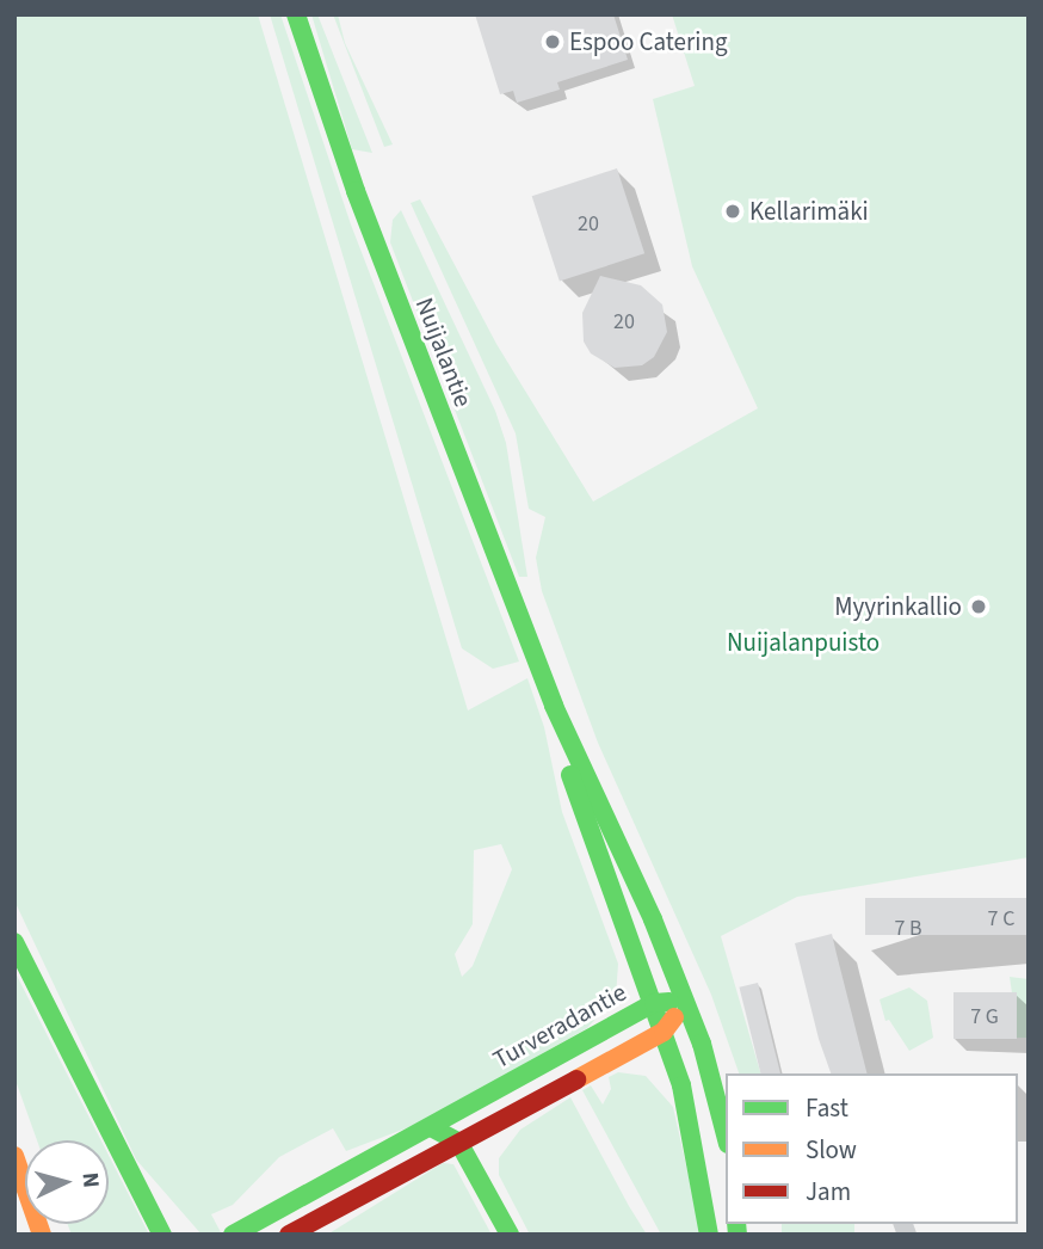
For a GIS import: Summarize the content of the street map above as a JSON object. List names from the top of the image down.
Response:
{
  "streets": {
    "main road": ["Nuijalantie", "Turveradantie"]
  },
  "crossings": [
    ["Nuijalantie", "Turveradantie"]
  ],
  "parks": ["Nuijalanpuisto"],
  "places": ["Espoo Catering", "Kellarimäki", "Myyrinkallio"],
  "house_numbers": [
    "20",
    "20",
    "7 C",
    "7 B",
    "7 G"
  ],
  "legend": ["Fast", "Slow", "Jam"],
  "north": "right"
}
